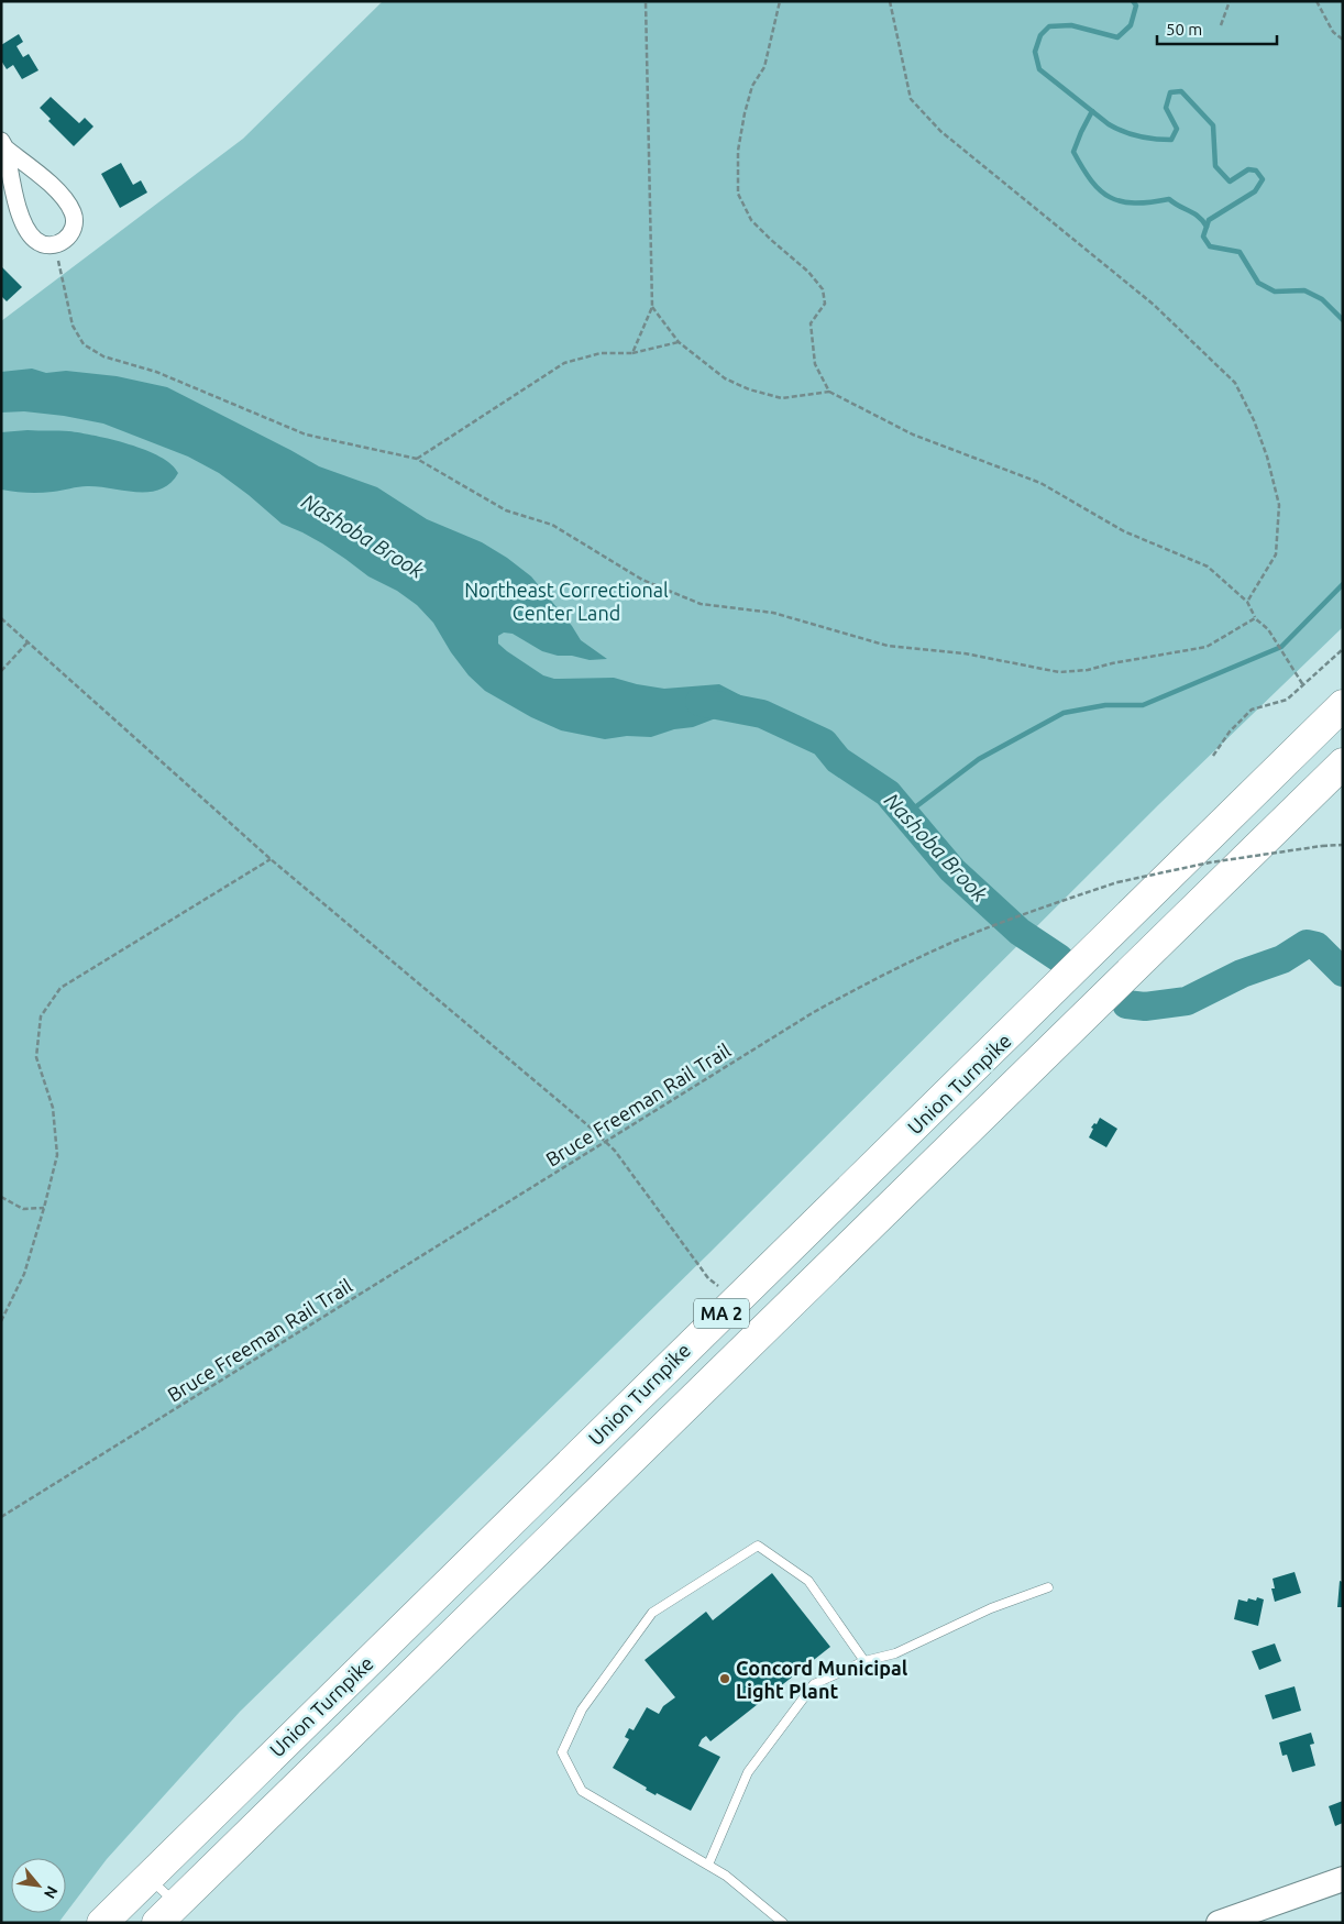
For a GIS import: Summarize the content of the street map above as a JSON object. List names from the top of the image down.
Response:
{
  "streets": {
    "highway": ["Union Turnpike", "MA 2"],
    "path": ["Bruce Freeman Rail Trail"]
  },
  "water": ["Nashoba Brook"],
  "parks": ["Northeast Correctional Center Land"],
  "places": ["Concord Municipal Light Plant"],
  "scale_bar": "50 m",
  "north": "bottom right"
}
